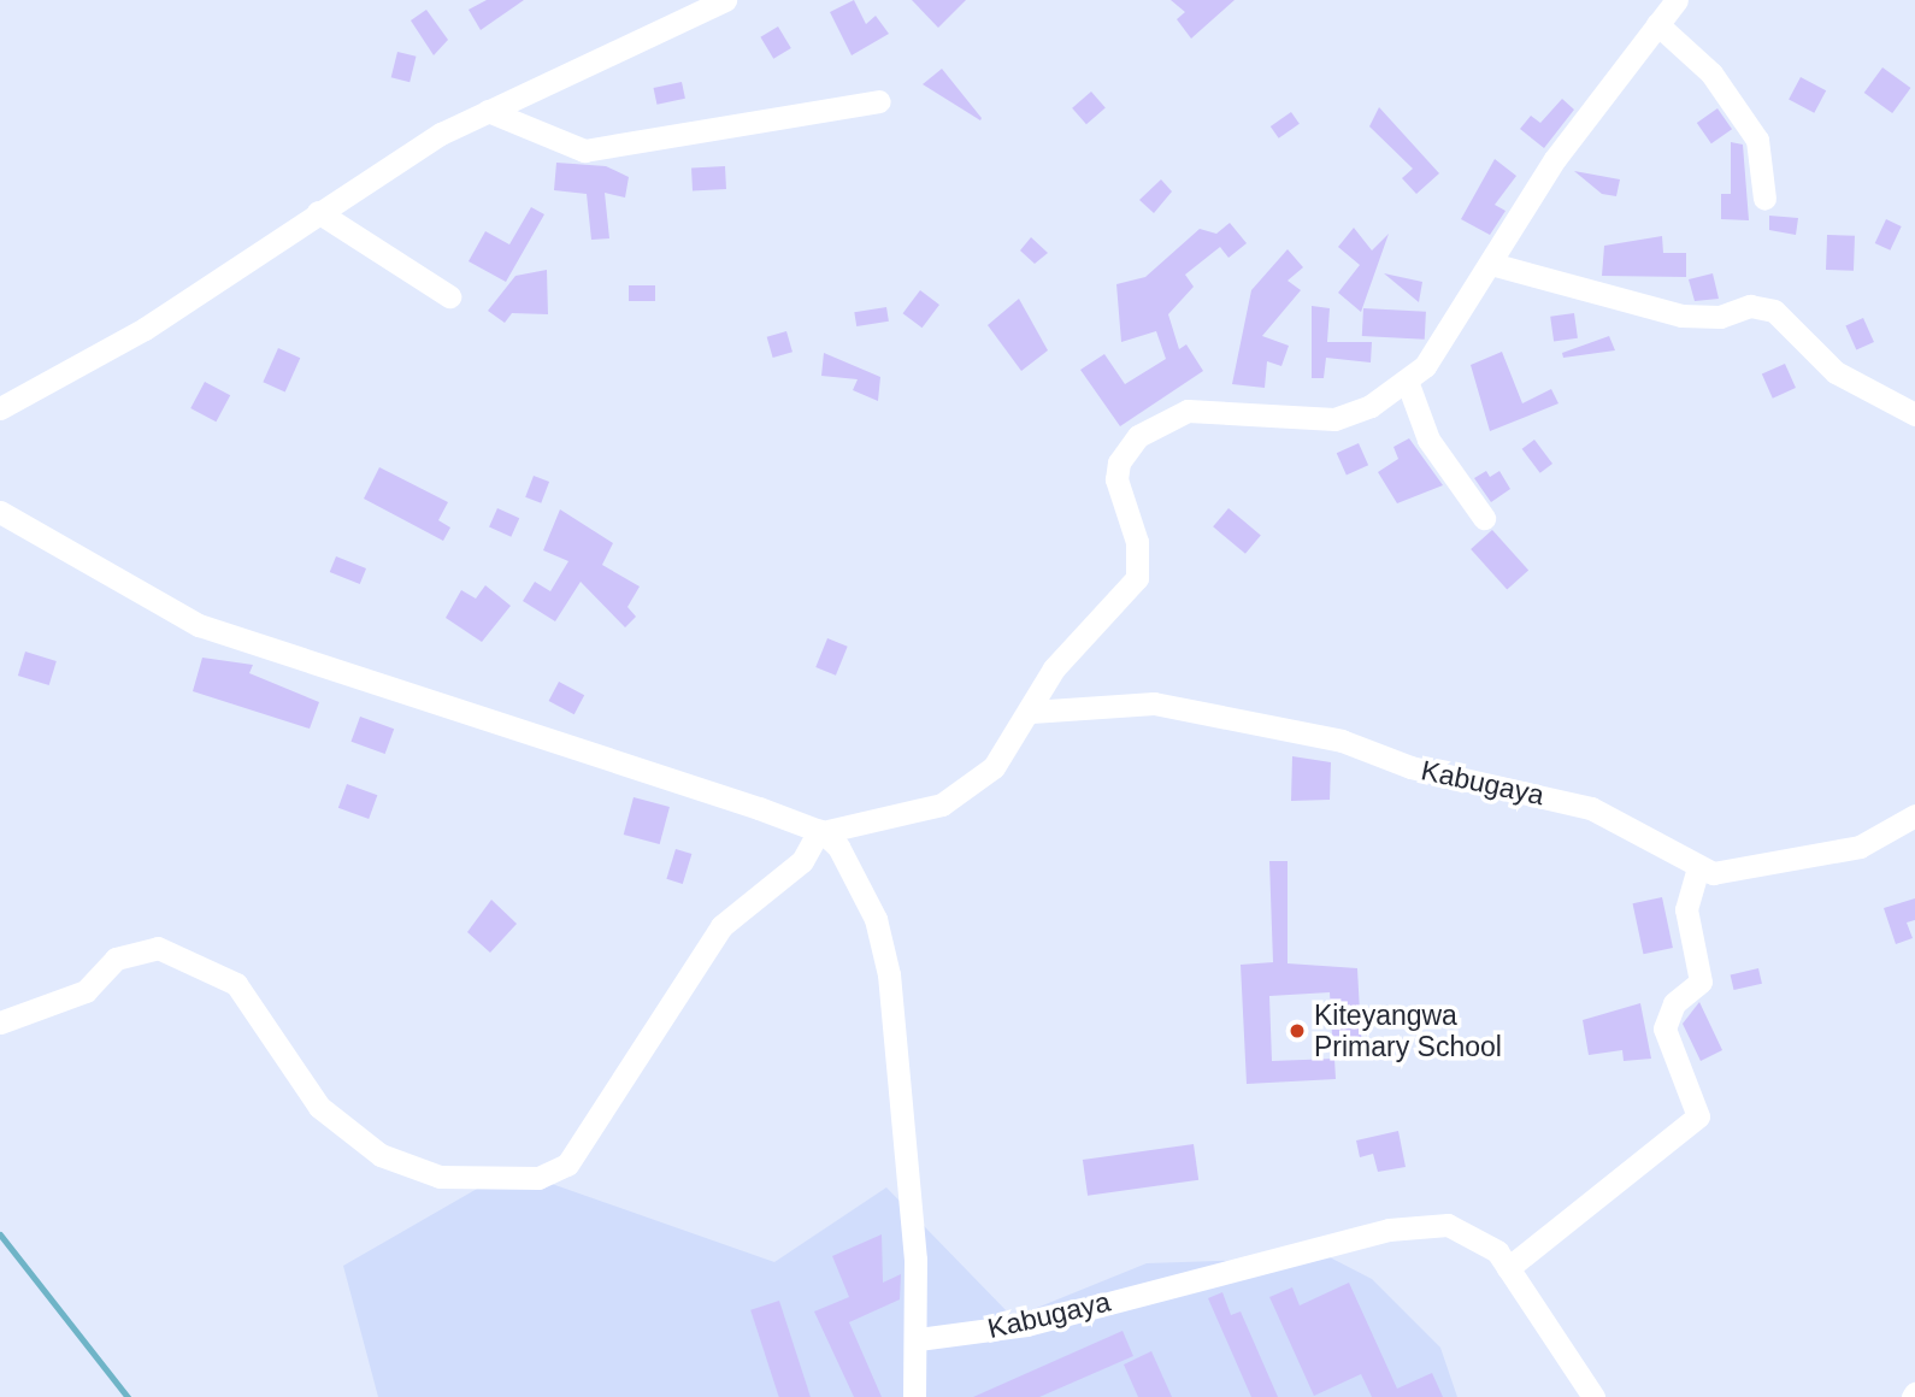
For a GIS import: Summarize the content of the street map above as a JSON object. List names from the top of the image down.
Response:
{
  "streets": {
    "street": ["Kabugaya"]
  },
  "places": ["Kiteyangwa Primary School"]
}
